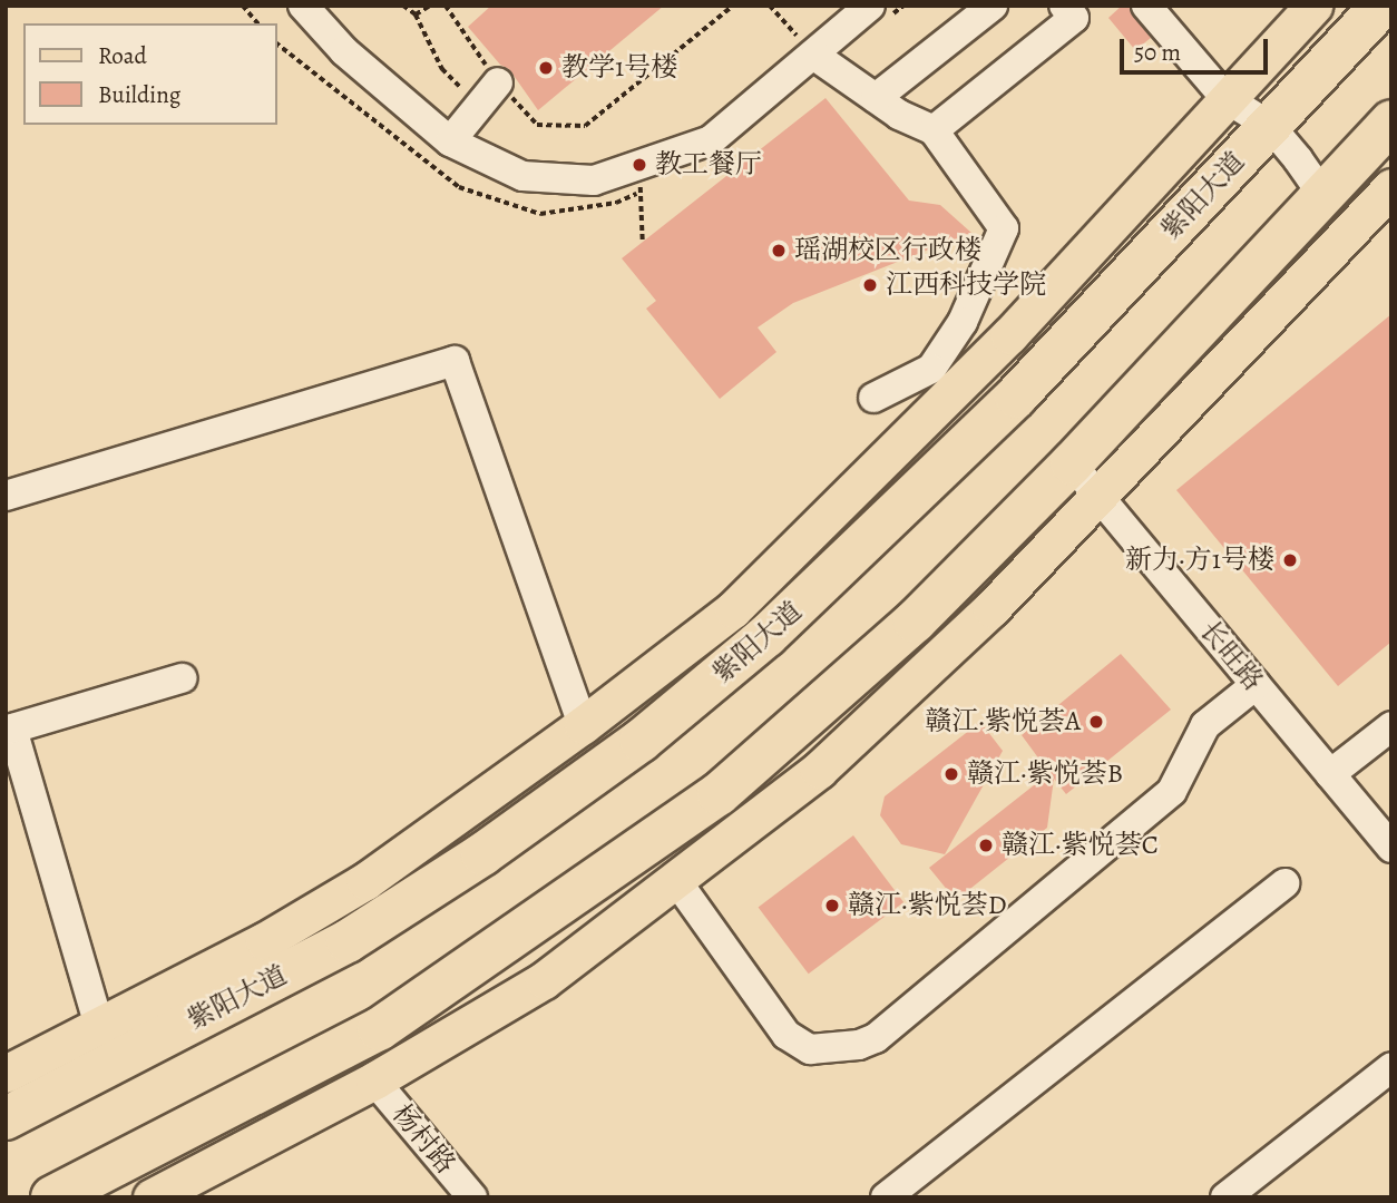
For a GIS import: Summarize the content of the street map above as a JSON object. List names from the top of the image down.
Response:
{
  "streets": {
    "highway": ["紫阳大道"],
    "street": ["长旺路", "杨村路"]
  },
  "places": [
    "教学1号楼",
    "教工餐厅",
    "瑶湖校区行政楼",
    "江西科技学院",
    "新力·方1号楼",
    "赣江·紫悦荟A",
    "赣江·紫悦荟B",
    "赣江·紫悦荟C",
    "赣江·紫悦荟D"
  ],
  "legend": ["Road", "Building"],
  "scale_bar": "50 m"
}
